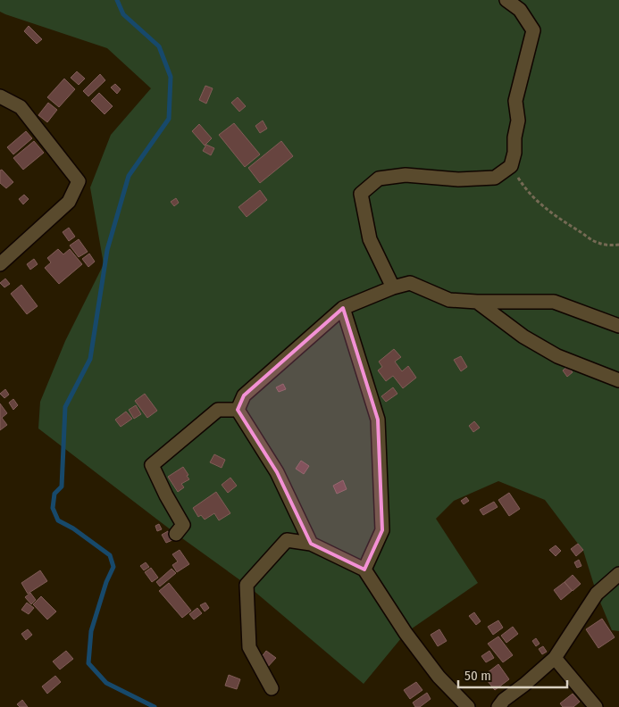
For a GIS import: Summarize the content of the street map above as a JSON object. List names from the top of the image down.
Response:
{
  "scale_bar": "50 m"
}
